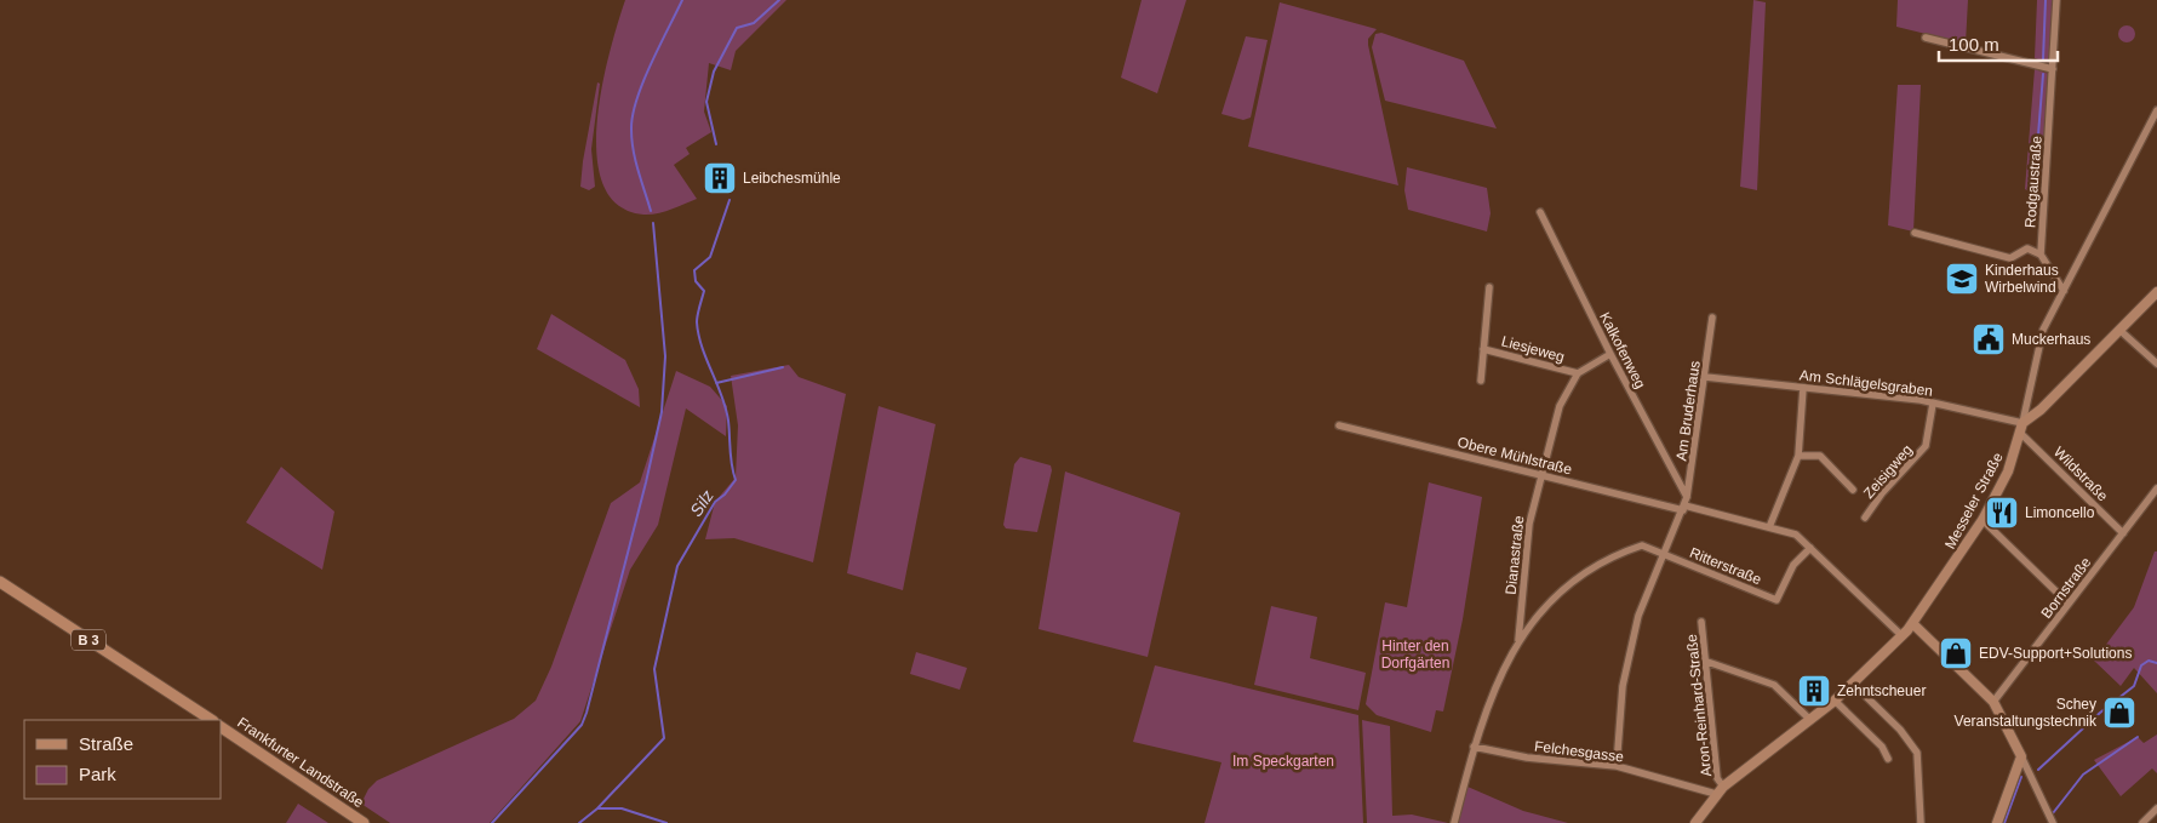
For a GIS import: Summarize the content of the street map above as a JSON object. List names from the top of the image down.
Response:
{
  "streets": {
    "main road": ["B 3", "Frankfurter Landstraße"],
    "street": [
      "Rodgaustraße",
      "Liesjeweg",
      "Kalkofenweg",
      "Am Schlägelsgraben",
      "Am Bruderhaus",
      "Obere Mühlstraße",
      "Zeisigweg",
      "Wildstraße",
      "Messeler Straße",
      "Dianastraße",
      "Ritterstraße",
      "Bornstraße",
      "Aron-Reinhard-Straße",
      "Felchesgasse"
    ]
  },
  "crossings": [
    ["Liesjeweg", "Dianastraße"],
    ["Kalkofenweg", "Am Bruderhaus"],
    ["Kalkofenweg", "Dianastraße"],
    ["Am Schlägelsgraben", "Am Bruderhaus"],
    ["Am Schlägelsgraben", "Zeisigweg"],
    ["Am Schlägelsgraben", "Messeler Straße"],
    ["Am Bruderhaus", "Obere Mühlstraße"],
    ["Am Bruderhaus", "Ritterstraße"],
    ["Am Bruderhaus", "Felchesgasse"],
    ["Obere Mühlstraße", "Messeler Straße"],
    ["Obere Mühlstraße", "Dianastraße"],
    ["Obere Mühlstraße", "Ritterstraße"],
    ["Wildstraße", "Messeler Straße"],
    ["Wildstraße", "Bornstraße"],
    ["Messeler Straße", "Aron-Reinhard-Straße"],
    ["Messeler Straße", "Felchesgasse"],
    ["Dianastraße", "Ritterstraße"]
  ],
  "water": ["Silz"],
  "parks": ["Hinter den Dorfgärten", "Im Speckgarten"],
  "places": {
    "building": ["Leibchesmühle", "Zehntscheuer"],
    "school or university": ["Kinderhaus Wirbelwind"],
    "public building": ["Muckerhaus"],
    "restaurant": ["Limoncello"],
    "shop": ["EDV-Support+Solutions", "Schey Veranstaltungstechnik"]
  },
  "legend": ["Straße", "Park"],
  "scale_bar": "100 m"
}
